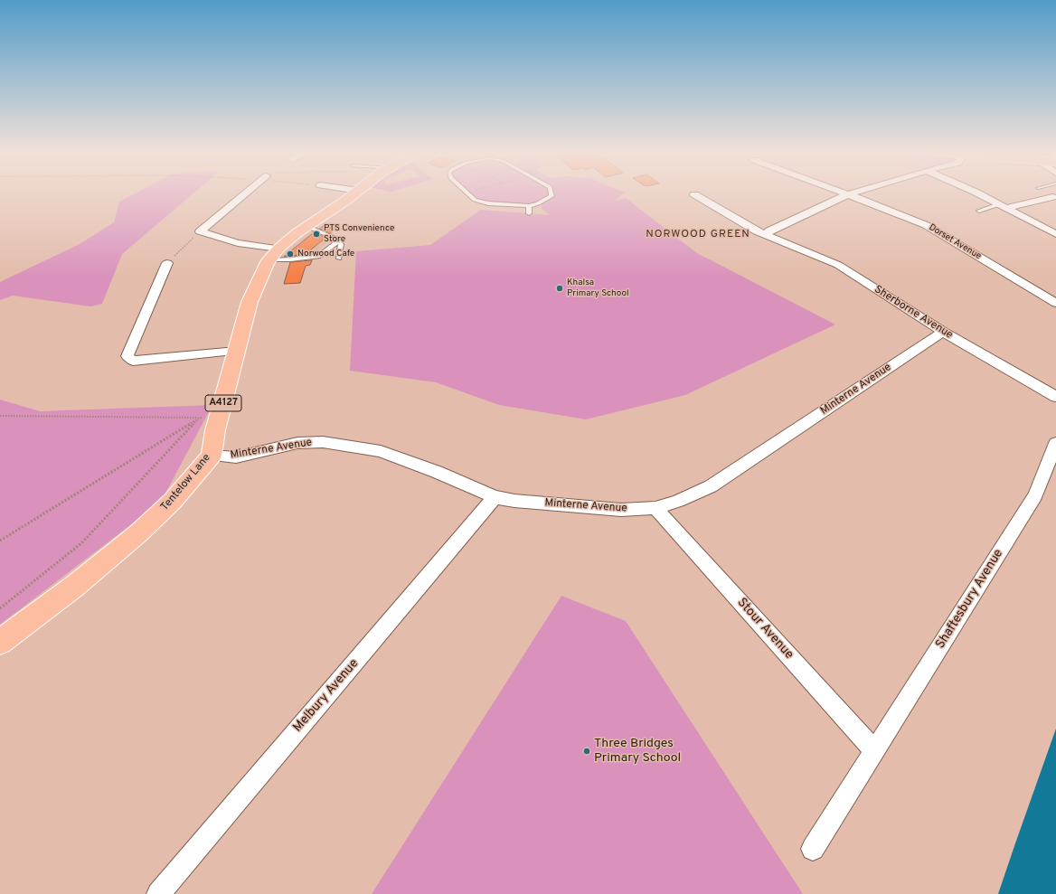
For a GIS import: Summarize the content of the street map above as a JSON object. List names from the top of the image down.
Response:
{
  "streets": {
    "main road": ["A4127", "Tentelow Lane"],
    "street": [
      "Dorset Avenue",
      "Sherborne Avenue",
      "Minterne Avenue",
      "Shaftesbury Avenue",
      "Stour Avenue",
      "Melbury Avenue"
    ]
  },
  "crossings": [
    ["Sherborne Avenue", "Minterne Avenue"],
    ["Minterne Avenue", "Tentelow Lane"],
    ["Minterne Avenue", "Stour Avenue"],
    ["Minterne Avenue", "Melbury Avenue"],
    ["Shaftesbury Avenue", "Stour Avenue"]
  ],
  "districts": ["NORWOOD GREEN"],
  "places": [
    "PTS Convenience Store",
    "Norwood Cafe",
    "Khalsa Primary School",
    "Three Bridges Primary School"
  ]
}
